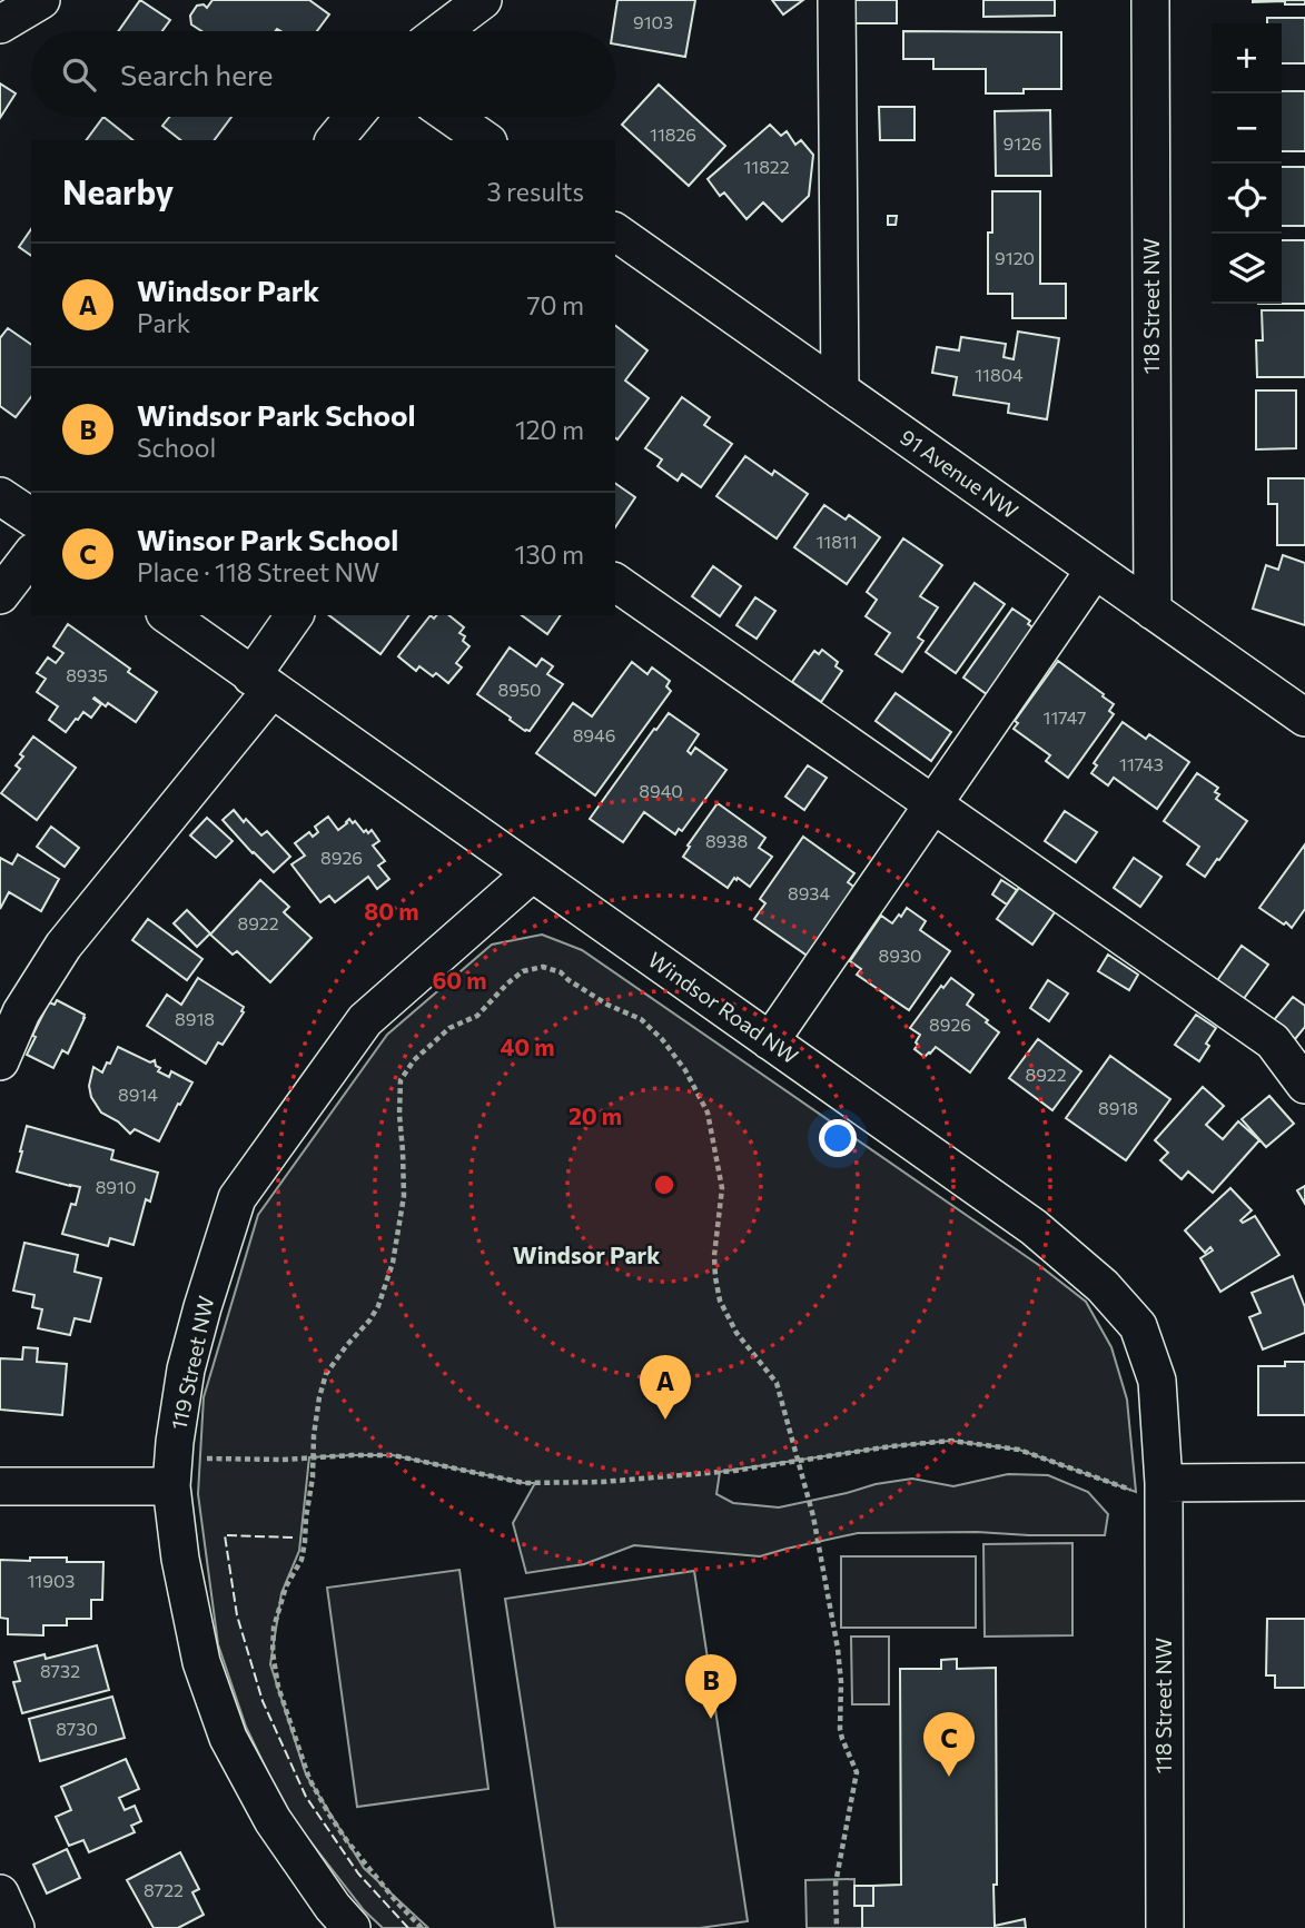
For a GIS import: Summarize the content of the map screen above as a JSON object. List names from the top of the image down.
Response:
{
  "streets": {
    "street": [
      "118 Street NW",
      "91 Avenue NW",
      "Windsor Road NW",
      "119 Street NW"
    ]
  },
  "crossings": [
    ["118 Street NW", "91 Avenue NW"],
    ["118 Street NW", "Windsor Road NW"],
    ["Windsor Road NW", "119 Street NW"]
  ],
  "districts": ["Windsor Park"],
  "house_numbers": [
    "9103",
    "11826",
    "9126",
    "11822",
    "9120",
    "11804",
    "11811",
    "8935",
    "8950",
    "11747",
    "8946",
    "11743",
    "8940",
    "8938",
    "8926",
    "8934",
    "8922",
    "8930",
    "8918",
    "8926",
    "8922",
    "8914",
    "8918",
    "8910",
    "11903",
    "8732",
    "8730",
    "8722"
  ],
  "page": {
    "map_buttons": ["+", "−"],
    "search": "Search here",
    "heading": ["Nearby", "3 results"],
    "list": [
      {
        "mark": "A",
        "name": "Windsor Park",
        "note": "Park",
        "value": "70 m"
      },
      {
        "mark": "B",
        "name": "Windsor Park School",
        "note": "School",
        "value": "120 m"
      },
      {
        "mark": "C",
        "name": "Winsor Park School",
        "note": "Place · 118 Street NW",
        "value": "130 m"
      }
    ],
    "pins": ["A", "B", "C"]
  },
  "rings": [
    "80 m",
    "60 m",
    "40 m",
    "20 m"
  ]
}
